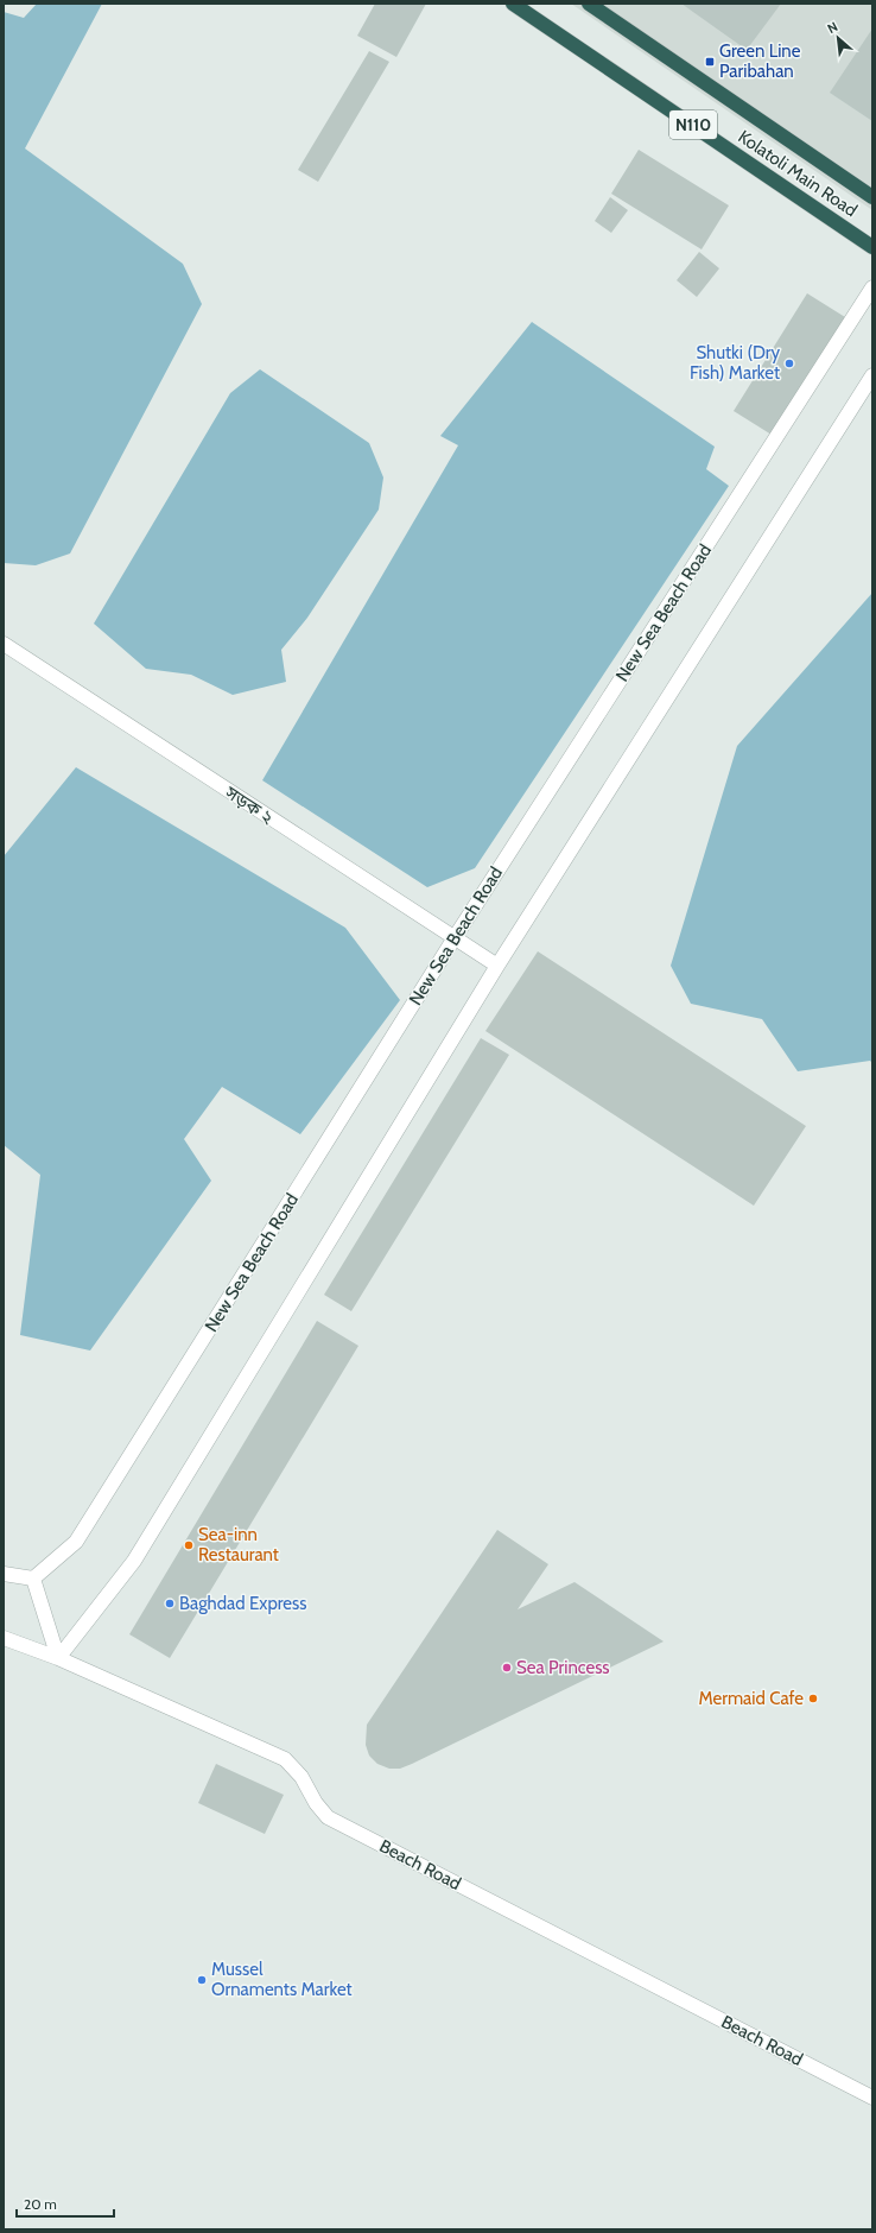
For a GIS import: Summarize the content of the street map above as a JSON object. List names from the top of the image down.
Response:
{
  "streets": {
    "highway": ["N110", "Kolatoli Main Road"],
    "street": ["New Sea Beach Road", "সড়ক ২", "Beach Road"]
  },
  "crossings": [
    ["New Sea Beach Road", "সড়ক ২"]
  ],
  "places": {
    "transit": ["Green Line Paribahan"],
    "other": [
      "Shutki (Dry Fish) Market",
      "Sea-inn Restaurant",
      "Baghdad Express",
      "Sea Princess",
      "Mermaid Cafe",
      "Mussel Ornaments Market"
    ]
  },
  "scale_bar": "20 m",
  "north": "top left"
}
